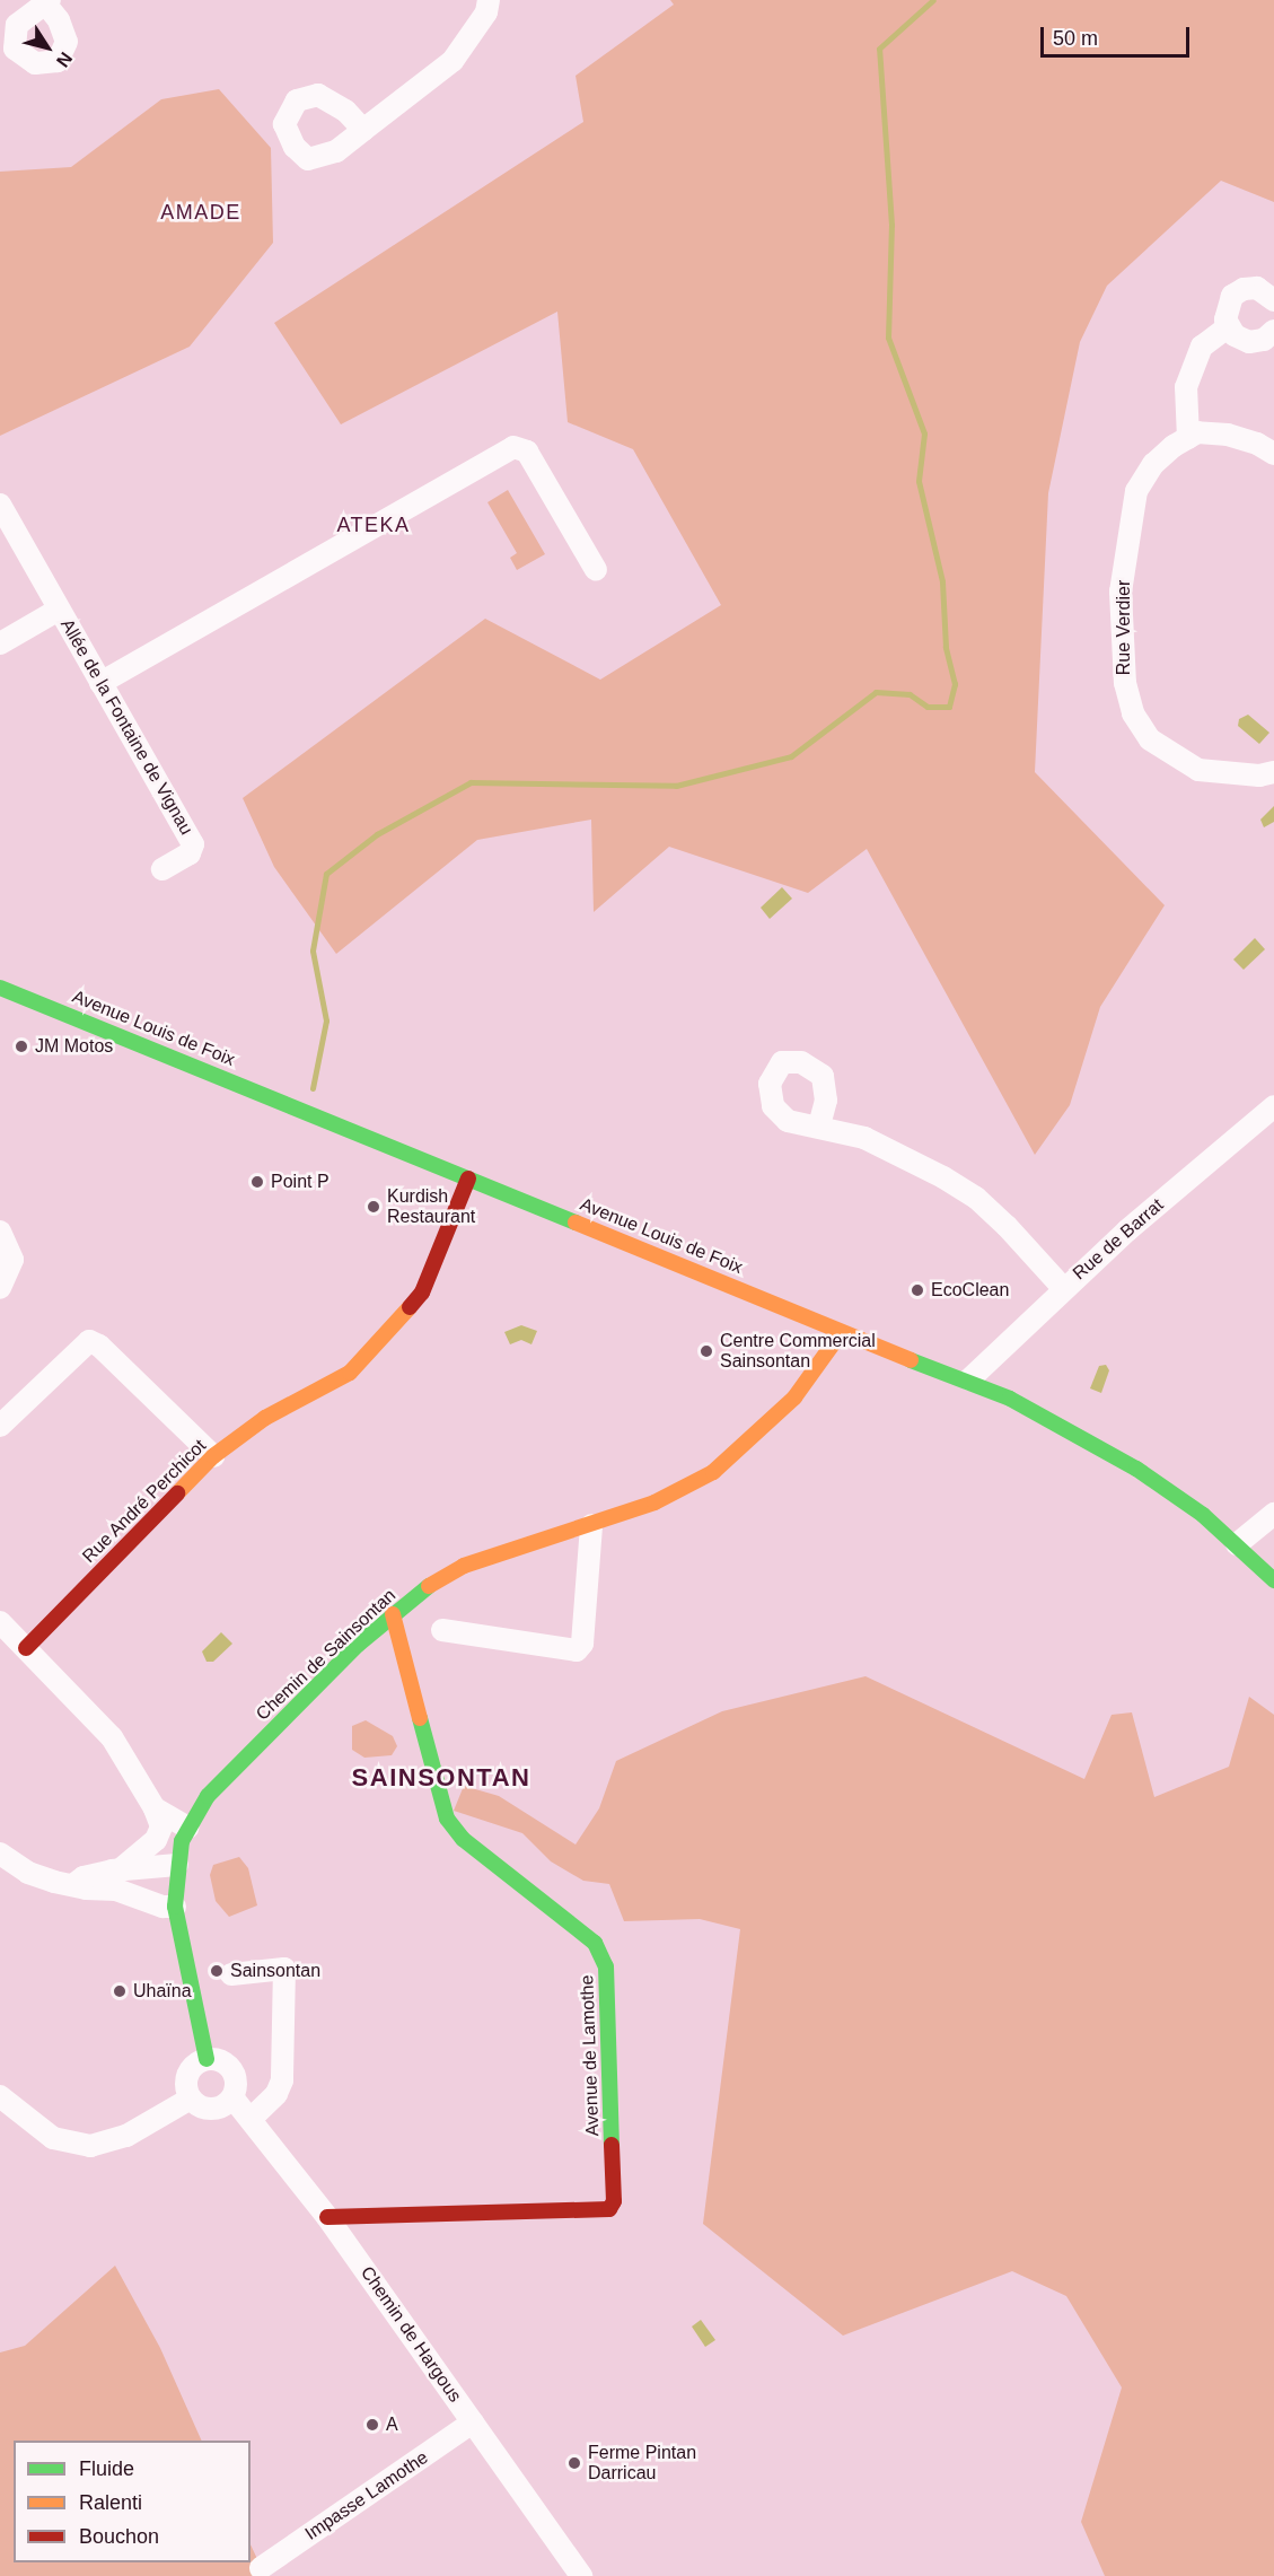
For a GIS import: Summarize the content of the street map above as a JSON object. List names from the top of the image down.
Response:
{
  "streets": {
    "street": [
      "Rue Verdier",
      "Allée de la Fontaine de Vignau",
      "Avenue Louis de Foix",
      "Rue de Barrat",
      "Rue André Perchicot",
      "Chemin de Sainsontan",
      "Avenue de Lamothe",
      "Chemin de Hargous",
      "Impasse Lamothe"
    ]
  },
  "crossings": [
    ["Avenue Louis de Foix", "Rue de Barrat"],
    ["Avenue Louis de Foix", "Rue André Perchicot"],
    ["Avenue Louis de Foix", "Chemin de Sainsontan"],
    ["Chemin de Sainsontan", "Avenue de Lamothe"],
    ["Chemin de Sainsontan", "Chemin de Hargous"],
    ["Avenue de Lamothe", "Chemin de Hargous"],
    ["Chemin de Hargous", "Impasse Lamothe"]
  ],
  "districts": ["AMADE", "ATEKA", "SAINSONTAN"],
  "places": [
    "JM Motos",
    "Point P",
    "Kurdish Restaurant",
    "EcoClean",
    "Centre Commercial Sainsontan",
    "Sainsontan",
    "Uhaïna",
    "A",
    "Ferme Pintan Darricau"
  ],
  "legend": ["Fluide", "Ralenti", "Bouchon"],
  "scale_bar": "50 m",
  "north": "bottom right"
}
